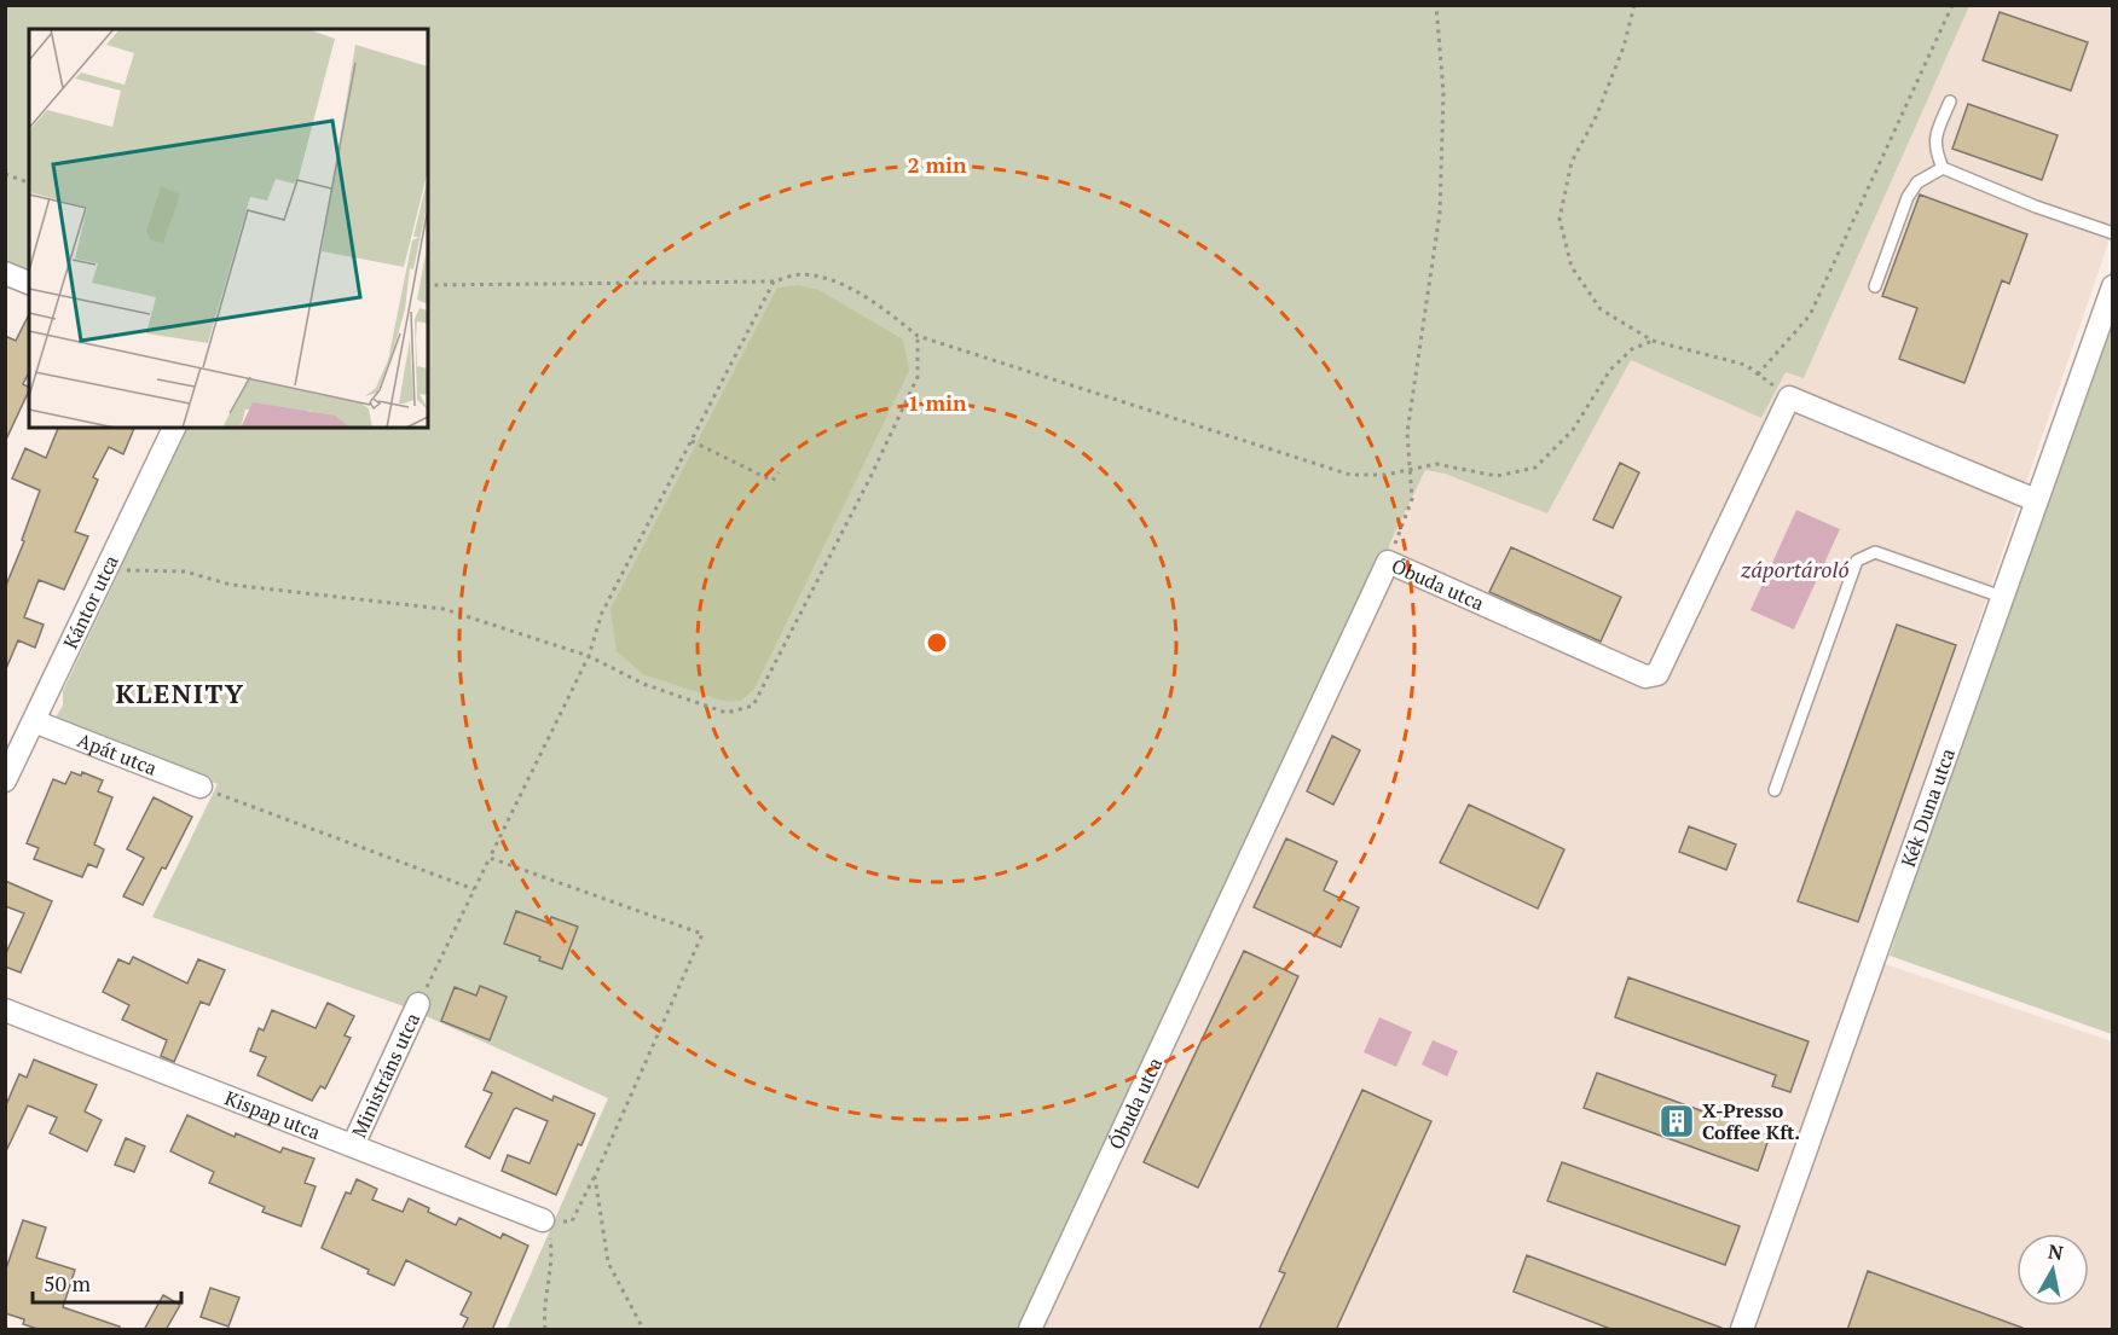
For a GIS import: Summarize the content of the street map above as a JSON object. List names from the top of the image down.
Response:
{
  "streets": {
    "street": [
      "Óbuda utca",
      "Kántor utca",
      "Apát utca",
      "Kék Duna utca",
      "Ministráns utca",
      "Kispap utca"
    ]
  },
  "crossings": [
    ["Kántor utca", "Apát utca"],
    ["Ministráns utca", "Kispap utca"]
  ],
  "districts": ["KLENITY"],
  "water": ["záportároló"],
  "places": {
    "building": ["X-Presso Coffee Kft."]
  },
  "scale_bar": "50 m",
  "north": "top",
  "rings": ["2 min", "1 min"]
}
